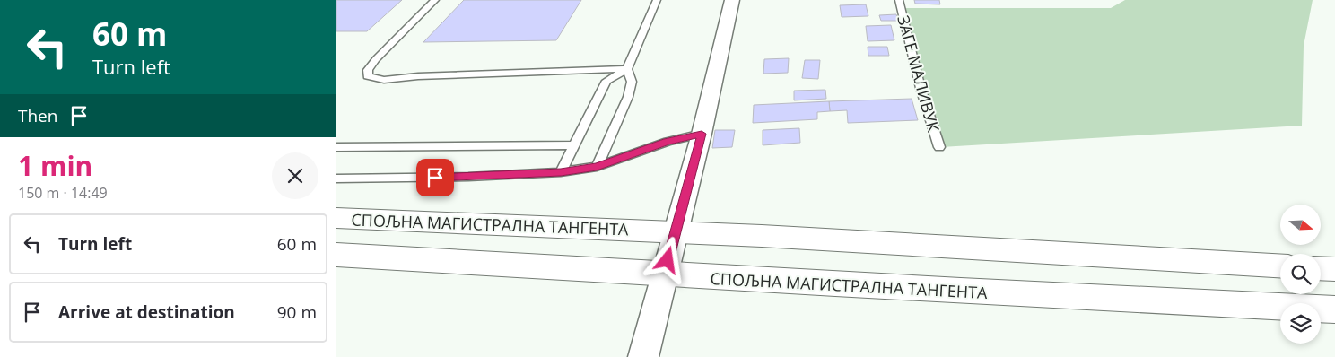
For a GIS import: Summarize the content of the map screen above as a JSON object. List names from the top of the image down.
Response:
{
  "streets": {
    "highway": ["СПОЉНА МАГИСТРАЛНА ТАНГЕНТА"],
    "lane": ["ЗАГЕ МАЛИВУК"]
  },
  "north": "right",
  "page": {
    "turn": ["60 m", "Turn left"],
    "then": "Then",
    "heading": ["1 min", "150 m · 14:49"],
    "list": [
      {
        "name": "Turn left",
        "value": "60 m"
      },
      {
        "name": "Arrive at destination",
        "value": "90 m"
      }
    ]
  }
}
